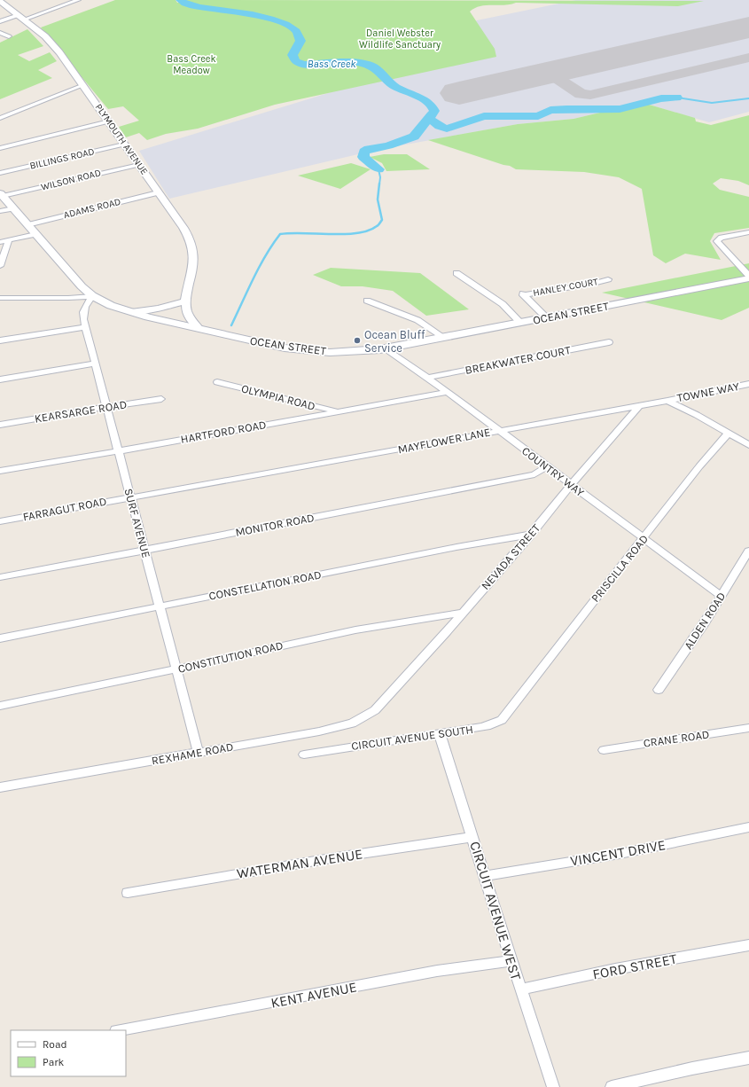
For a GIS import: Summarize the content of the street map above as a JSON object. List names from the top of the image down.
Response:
{
  "streets": {
    "main road": ["OCEAN STREET"],
    "street": [
      "PLYMOUTH AVENUE",
      "BILLINGS ROAD",
      "WILSON ROAD",
      "ADAMS ROAD",
      "HANLEY COURT",
      "BREAKWATER COURT",
      "TOWNE WAY",
      "OLYMPIA ROAD",
      "KEARSARGE ROAD",
      "HARTFORD ROAD",
      "MAYFLOWER LANE",
      "COUNTRY WAY",
      "FARRAGUT ROAD",
      "SURF AVENUE",
      "MONITOR ROAD",
      "NEVADA STREET",
      "PRISCILLA ROAD",
      "CONSTELLATION ROAD",
      "ALDEN ROAD",
      "CONSTITUTION ROAD",
      "CIRCUIT AVENUE SOUTH",
      "CRANE ROAD",
      "REXHAME ROAD",
      "VINCENT DRIVE",
      "WATERMAN AVENUE",
      "CIRCUIT AVENUE WEST",
      "FORD STREET",
      "KENT AVENUE"
    ]
  },
  "crossings": [
    ["PLYMOUTH AVENUE", "BILLINGS ROAD"],
    ["PLYMOUTH AVENUE", "WILSON ROAD"],
    ["PLYMOUTH AVENUE", "ADAMS ROAD"],
    ["WILSON ROAD", "OCEAN STREET"],
    ["ADAMS ROAD", "OCEAN STREET"],
    ["HANLEY COURT", "OCEAN STREET"],
    ["OCEAN STREET", "COUNTRY WAY"],
    ["OCEAN STREET", "SURF AVENUE"],
    ["BREAKWATER COURT", "COUNTRY WAY"],
    ["TOWNE WAY", "MAYFLOWER LANE"],
    ["OLYMPIA ROAD", "HARTFORD ROAD"],
    ["KEARSARGE ROAD", "SURF AVENUE"],
    ["HARTFORD ROAD", "COUNTRY WAY"],
    ["HARTFORD ROAD", "SURF AVENUE"],
    ["MAYFLOWER LANE", "COUNTRY WAY"],
    ["MAYFLOWER LANE", "FARRAGUT ROAD"],
    ["MAYFLOWER LANE", "SURF AVENUE"],
    ["MAYFLOWER LANE", "NEVADA STREET"],
    ["COUNTRY WAY", "MONITOR ROAD"],
    ["COUNTRY WAY", "NEVADA STREET"],
    ["COUNTRY WAY", "PRISCILLA ROAD"],
    ["COUNTRY WAY", "ALDEN ROAD"],
    ["FARRAGUT ROAD", "SURF AVENUE"],
    ["SURF AVENUE", "MONITOR ROAD"],
    ["SURF AVENUE", "CONSTELLATION ROAD"],
    ["SURF AVENUE", "CONSTITUTION ROAD"],
    ["SURF AVENUE", "REXHAME ROAD"],
    ["NEVADA STREET", "CONSTELLATION ROAD"],
    ["NEVADA STREET", "CONSTITUTION ROAD"],
    ["NEVADA STREET", "REXHAME ROAD"],
    ["PRISCILLA ROAD", "CIRCUIT AVENUE SOUTH"],
    ["CIRCUIT AVENUE SOUTH", "CIRCUIT AVENUE WEST"],
    ["VINCENT DRIVE", "CIRCUIT AVENUE WEST"],
    ["WATERMAN AVENUE", "CIRCUIT AVENUE WEST"],
    ["CIRCUIT AVENUE WEST", "FORD STREET"],
    ["CIRCUIT AVENUE WEST", "KENT AVENUE"]
  ],
  "water": ["Bass Creek"],
  "parks": ["Daniel Webster Wildlife Sanctuary", "Bass Creek Meadow"],
  "places": ["Ocean Bluff Service"],
  "legend": ["Road", "Park"]
}
